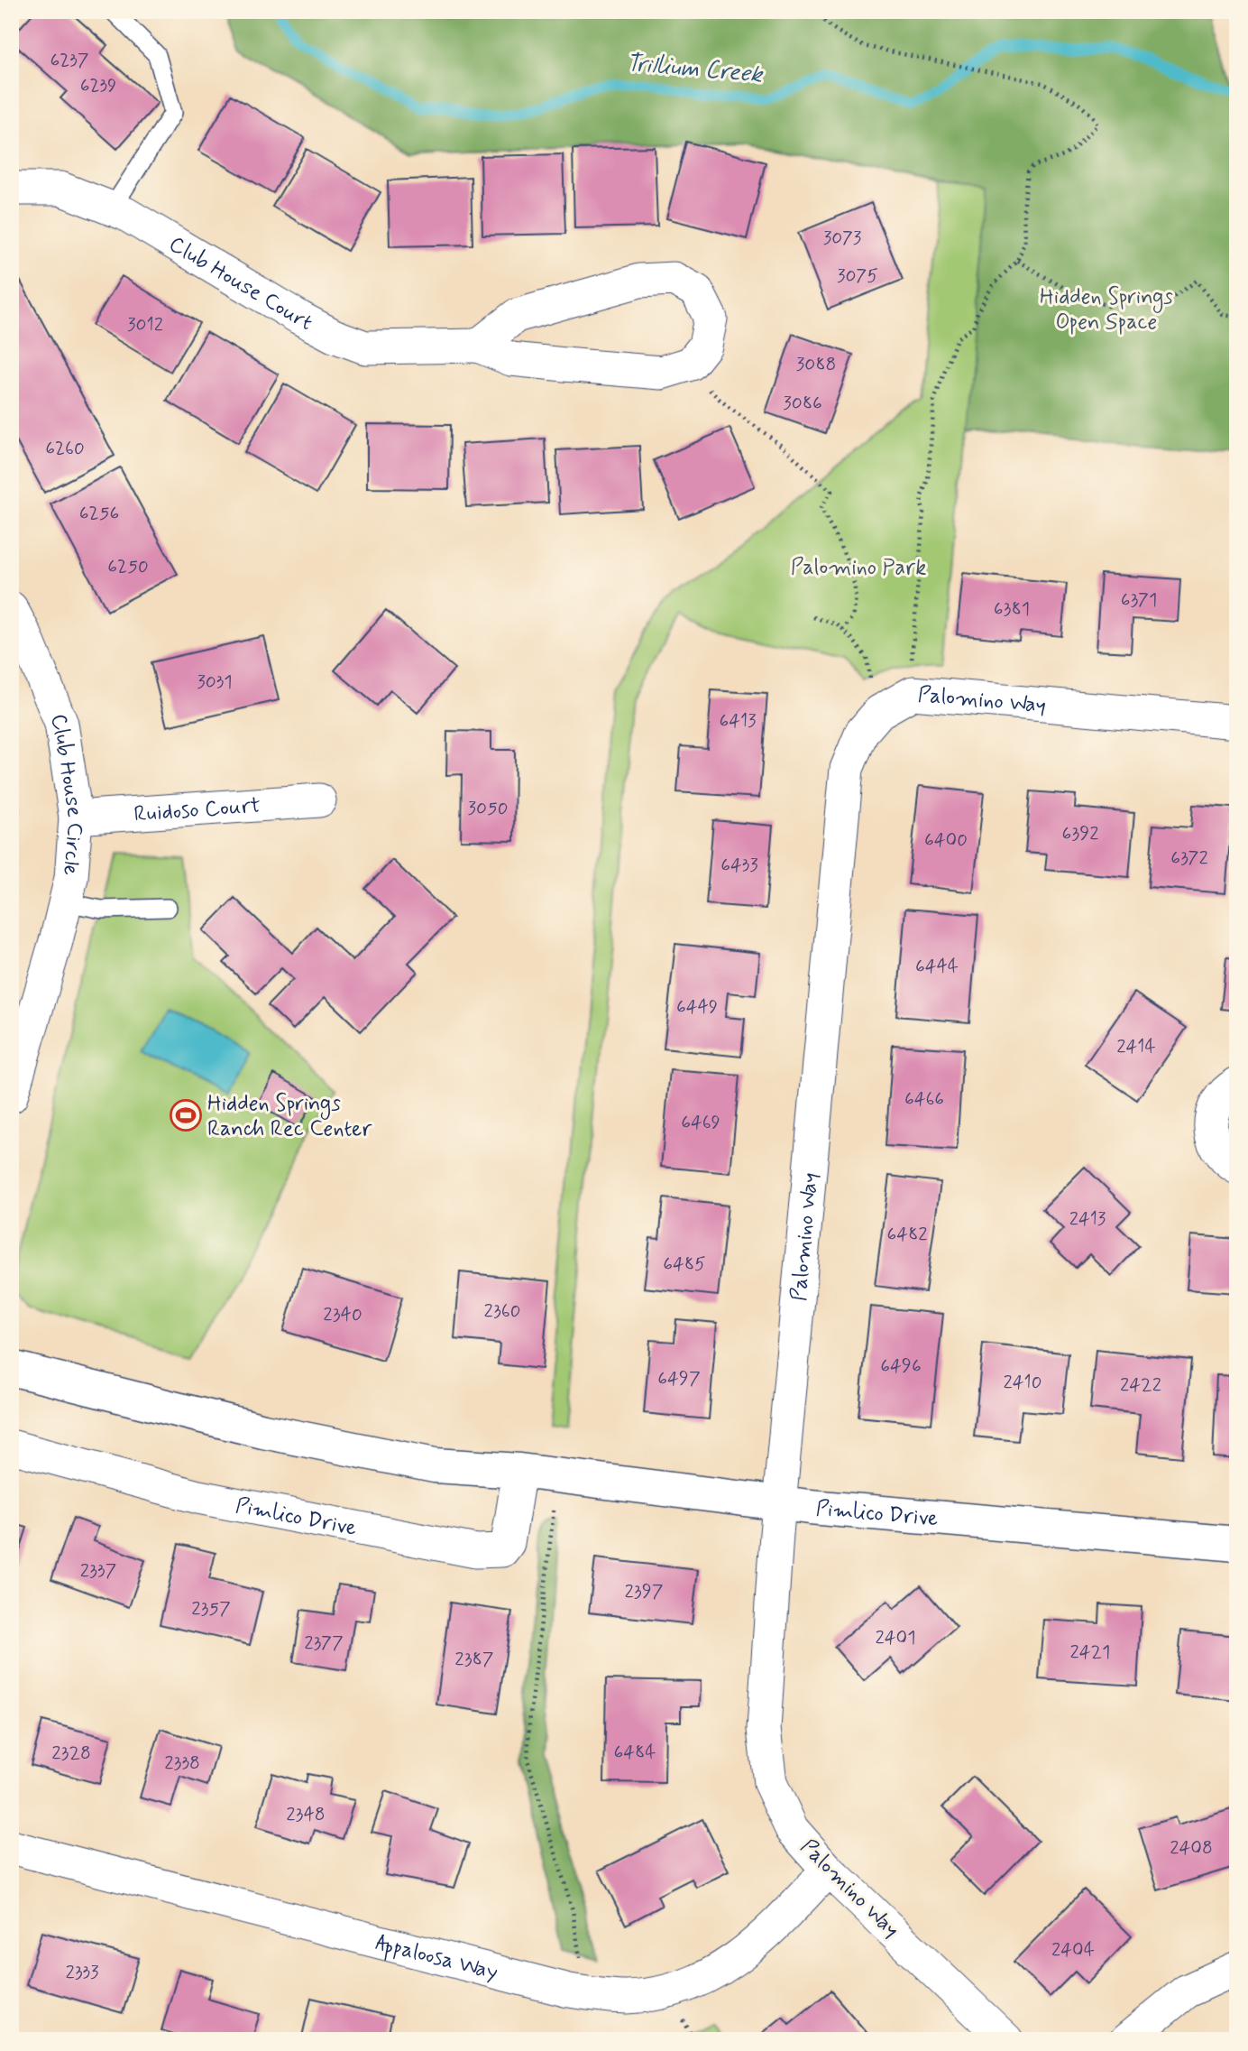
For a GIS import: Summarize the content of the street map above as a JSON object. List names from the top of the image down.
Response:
{
  "streets": {
    "street": [
      "Club House Court",
      "Palomino Way",
      "Club House Circle",
      "Ruidoso Court",
      "Pimlico Drive",
      "Appaloosa Way"
    ]
  },
  "crossings": [
    ["Palomino Way", "Pimlico Drive"],
    ["Palomino Way", "Appaloosa Way"],
    ["Club House Circle", "Ruidoso Court"]
  ],
  "water": ["Trillium Creek"],
  "parks": ["Hidden Springs Open Space", "Palomino Park"],
  "places": {
    "sports": ["Hidden Springs Ranch Rec Center"]
  },
  "house_numbers": [
    "6237",
    "6239",
    "3073",
    "3075",
    "3012",
    "3088",
    "3086",
    "6260",
    "6256",
    "6250",
    "6371",
    "6381",
    "3031",
    "6413",
    "3050",
    "6392",
    "6400",
    "6372",
    "6433",
    "6444",
    "6449",
    "2414",
    "6466",
    "6469",
    "2413",
    "6482",
    "6485",
    "2360",
    "2340",
    "6496",
    "6497",
    "2410",
    "2422",
    "2337",
    "2397",
    "2357",
    "2401",
    "2377",
    "2421",
    "2387",
    "6484",
    "2328",
    "2338",
    "2348",
    "2408",
    "2404",
    "2333"
  ]
}
